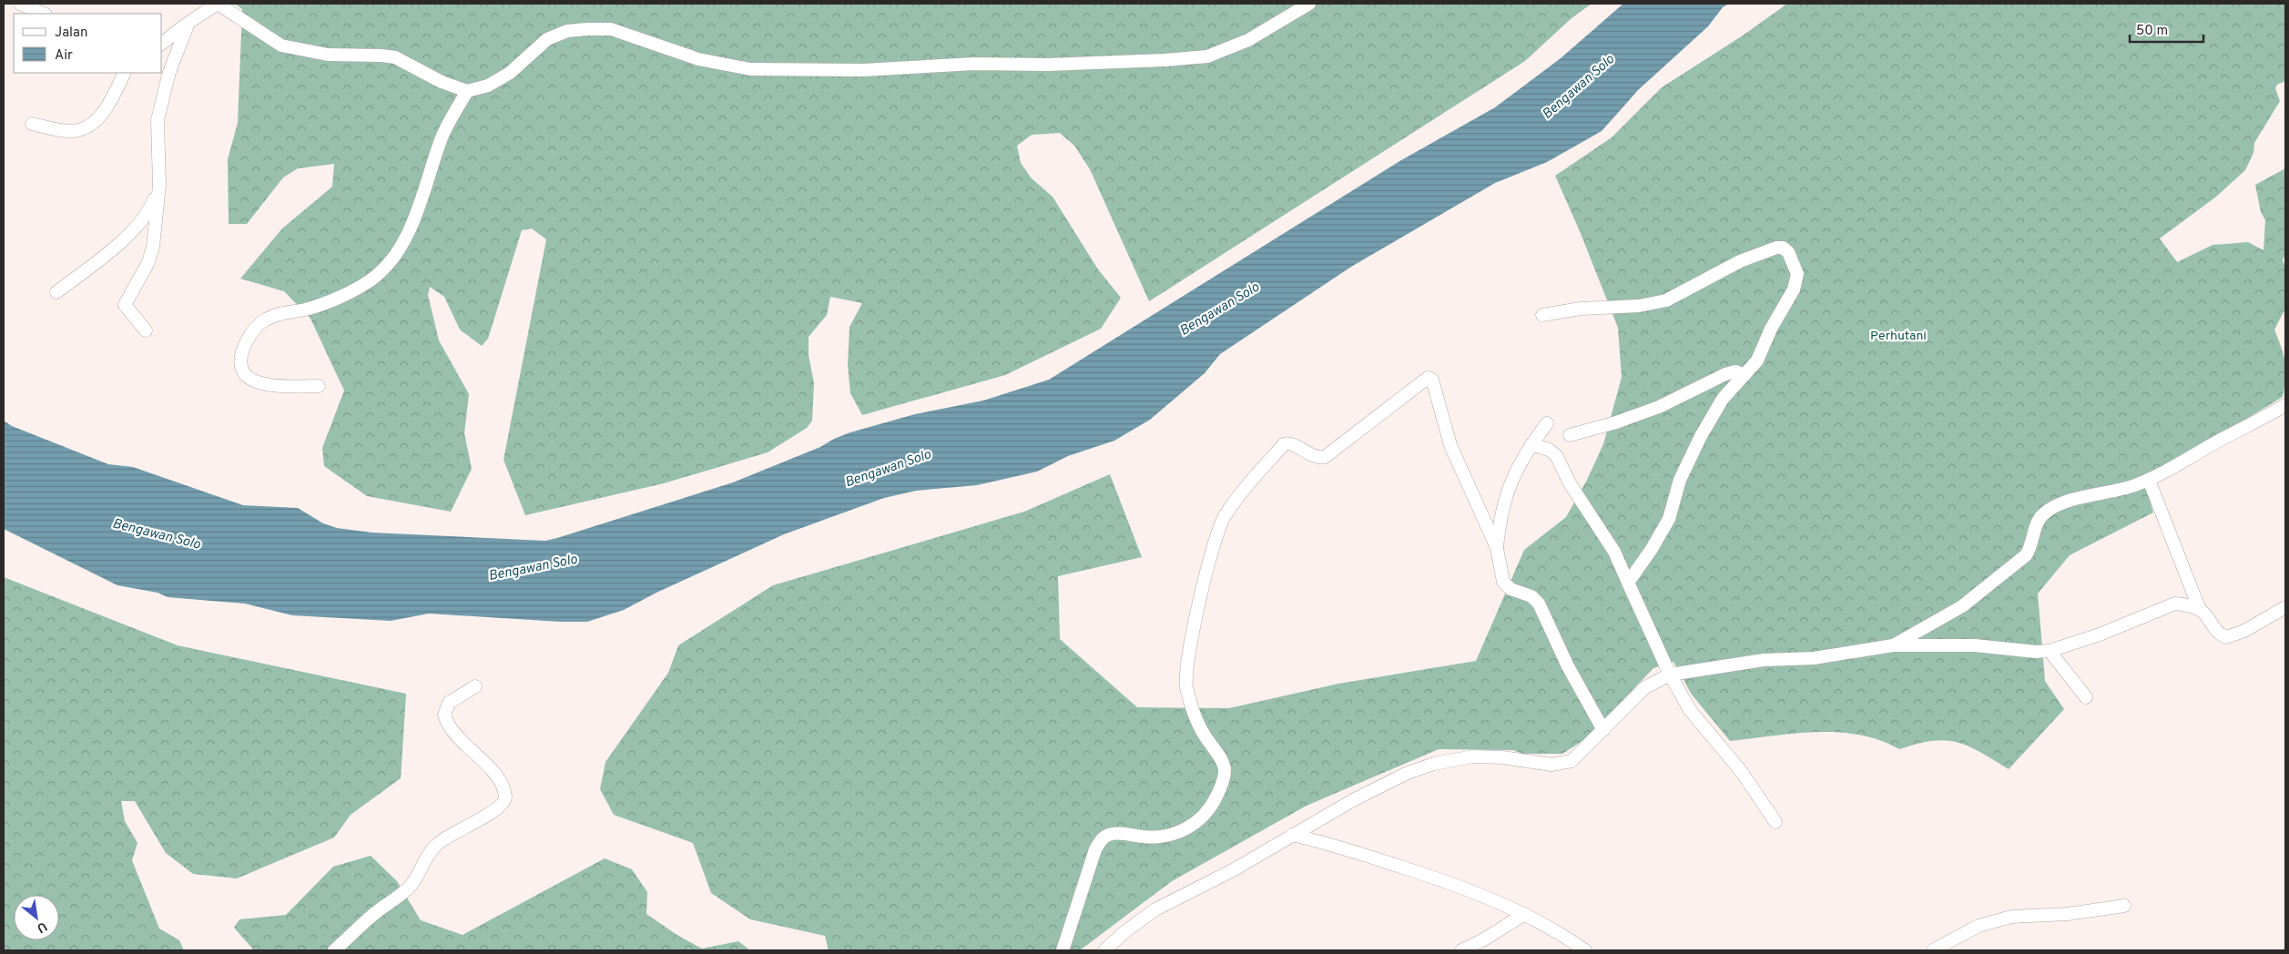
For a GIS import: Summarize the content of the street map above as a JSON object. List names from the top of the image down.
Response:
{
  "water": ["Bengawan Solo"],
  "parks": ["Perhutani"],
  "legend": ["Jalan", "Air"],
  "scale_bar": "50 m",
  "north": "bottom right"
}
